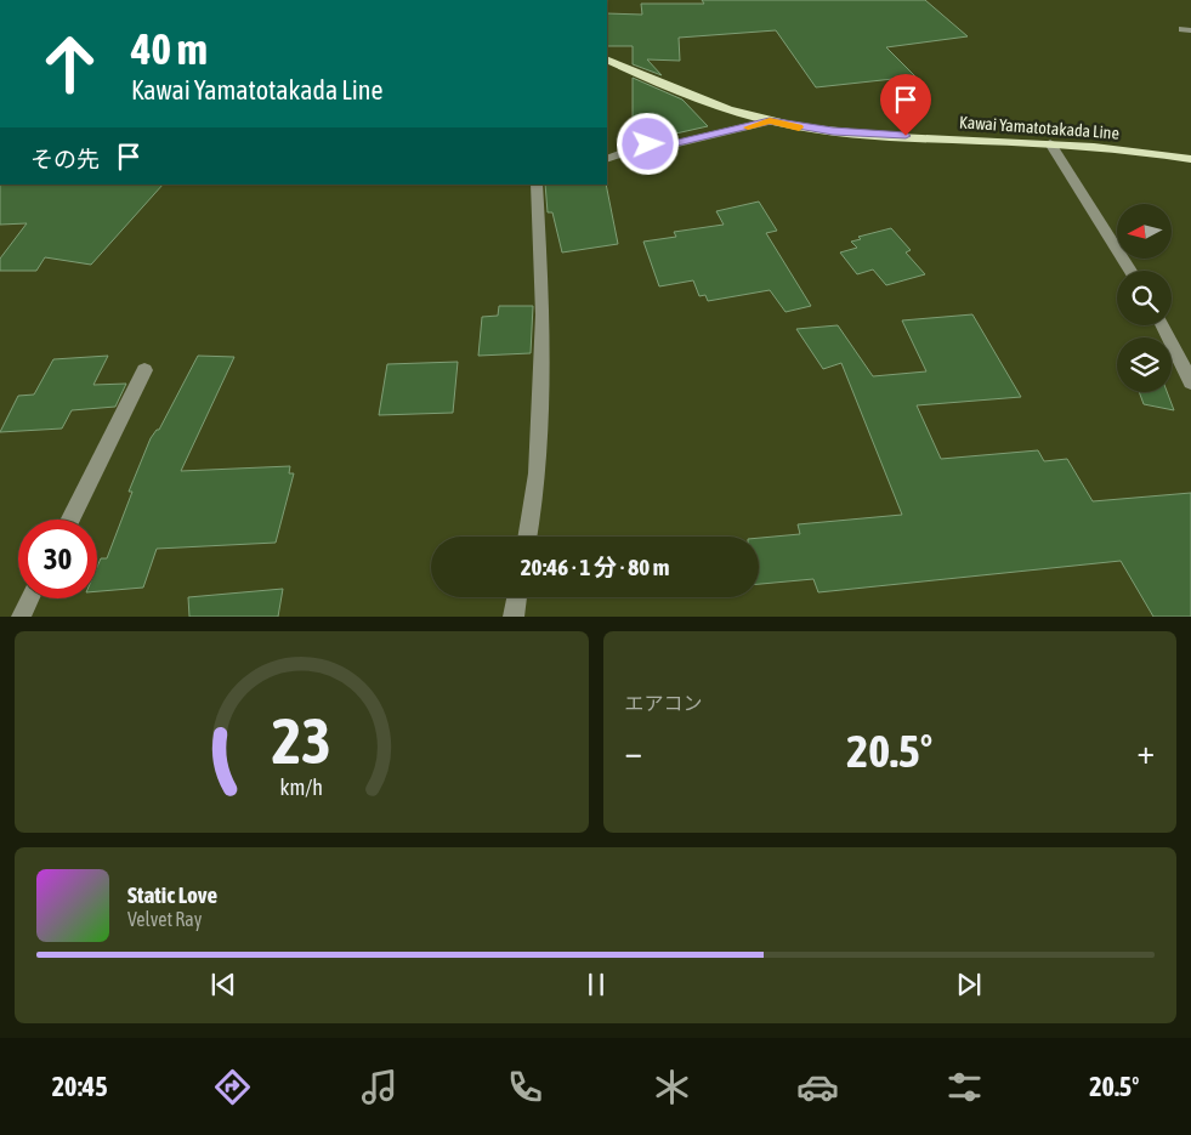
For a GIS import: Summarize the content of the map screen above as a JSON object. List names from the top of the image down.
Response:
{
  "streets": {
    "main road": ["Kawai Yamatotakada Line"]
  },
  "north": "left",
  "page": {
    "turn": ["40 m", "Kawai Yamatotakada Line"],
    "then": "その先",
    "limit": "30",
    "trip": "20:46 · 1 分 · 80 m",
    "tile": "エアコン",
    "heat": ["−", "20.5°", "+"],
    "song": ["Static Love", "Velvet Ray"],
    "tabs": ["20:45", "20.5°"],
    "gauge": ["23", "km/h"]
  }
}
